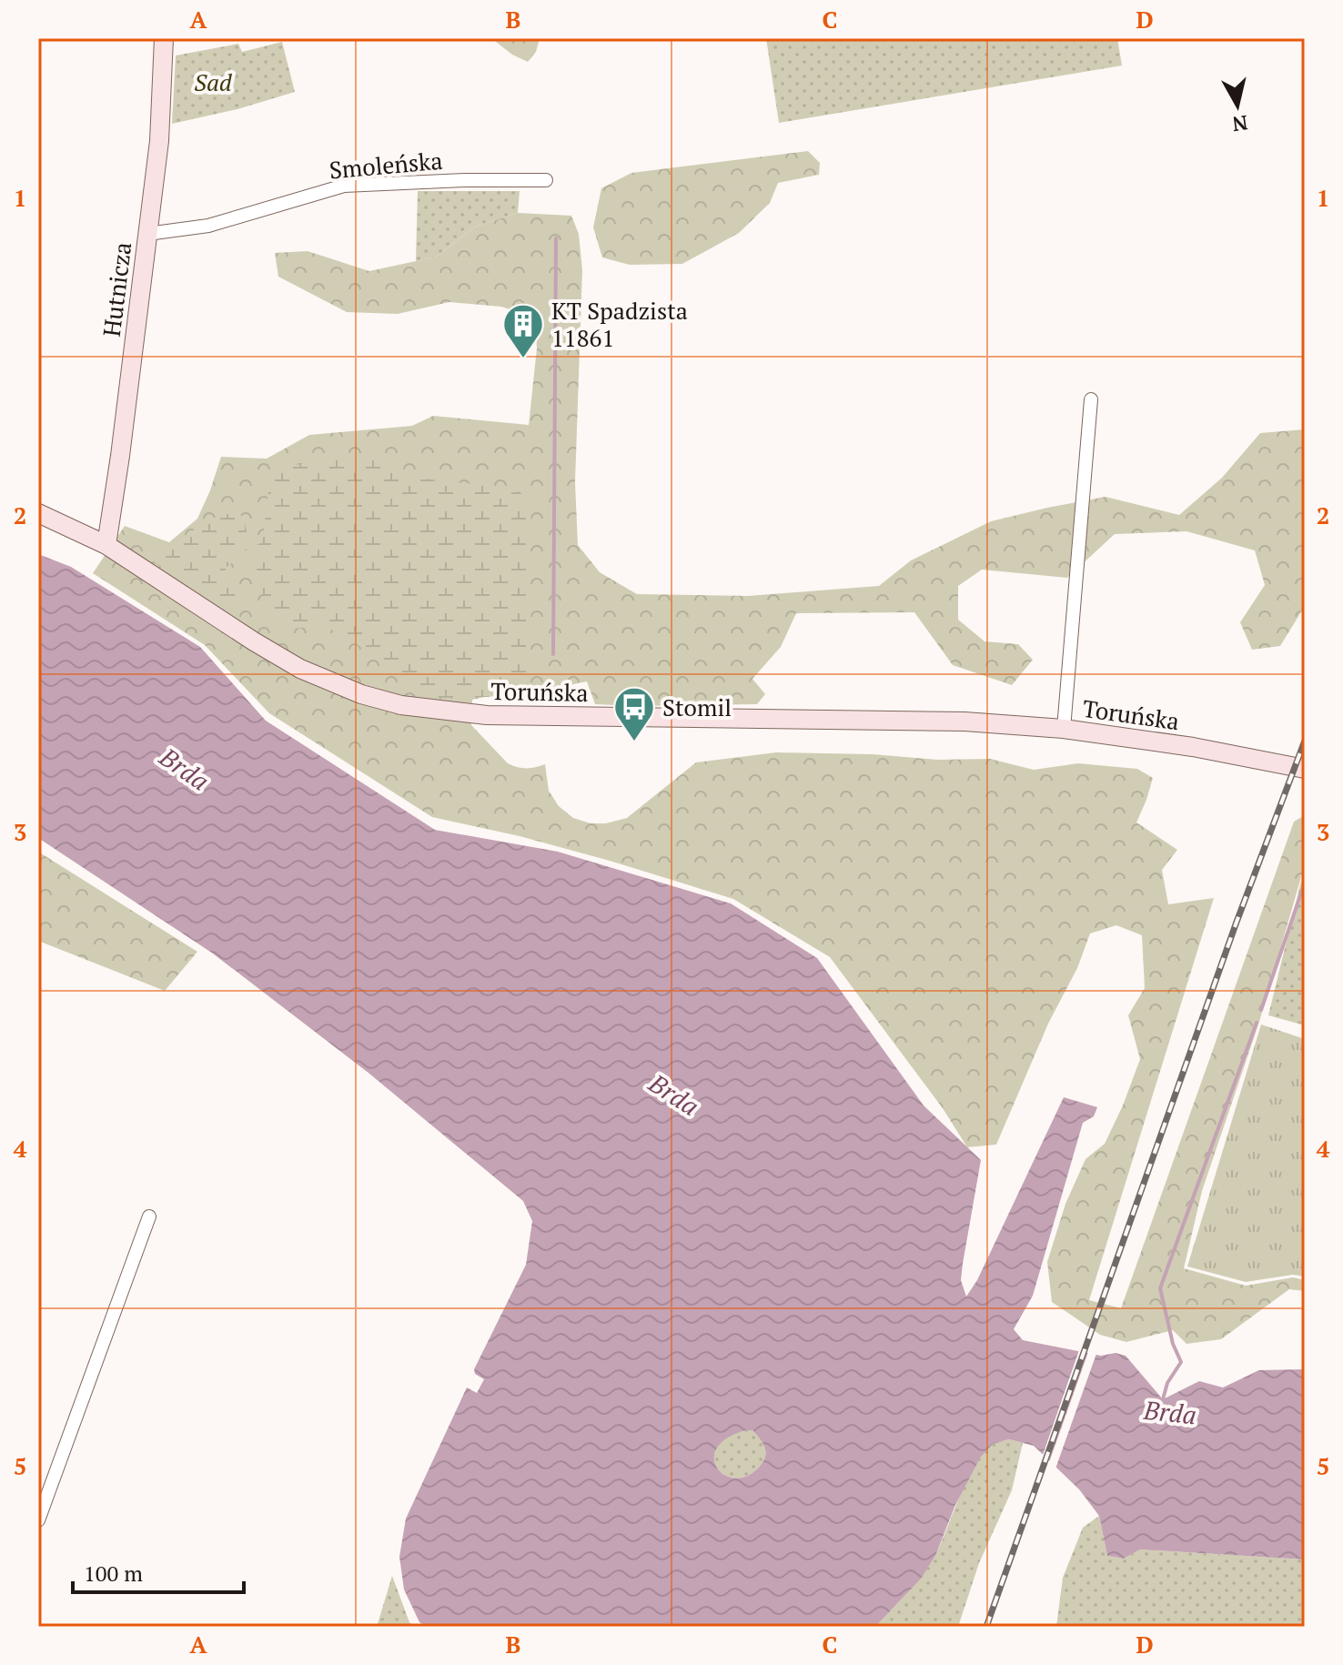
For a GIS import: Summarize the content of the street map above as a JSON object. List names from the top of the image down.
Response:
{
  "streets": {
    "street": ["Smoleńska", "Hutnicza", "Toruńska"]
  },
  "crossings": [
    ["Smoleńska", "Hutnicza"],
    ["Hutnicza", "Toruńska"]
  ],
  "water": ["Brda"],
  "parks": ["Sad"],
  "places": {
    "building": ["KT Spadzista 11861"],
    "bus stop": ["Stomil"]
  },
  "scale_bar": "100 m",
  "north": "bottom",
  "grid": {
    "columns": [
      "A",
      "B",
      "C",
      "D"
    ],
    "rows": [
      "1",
      "2",
      "3",
      "4",
      "5"
    ]
  }
}
